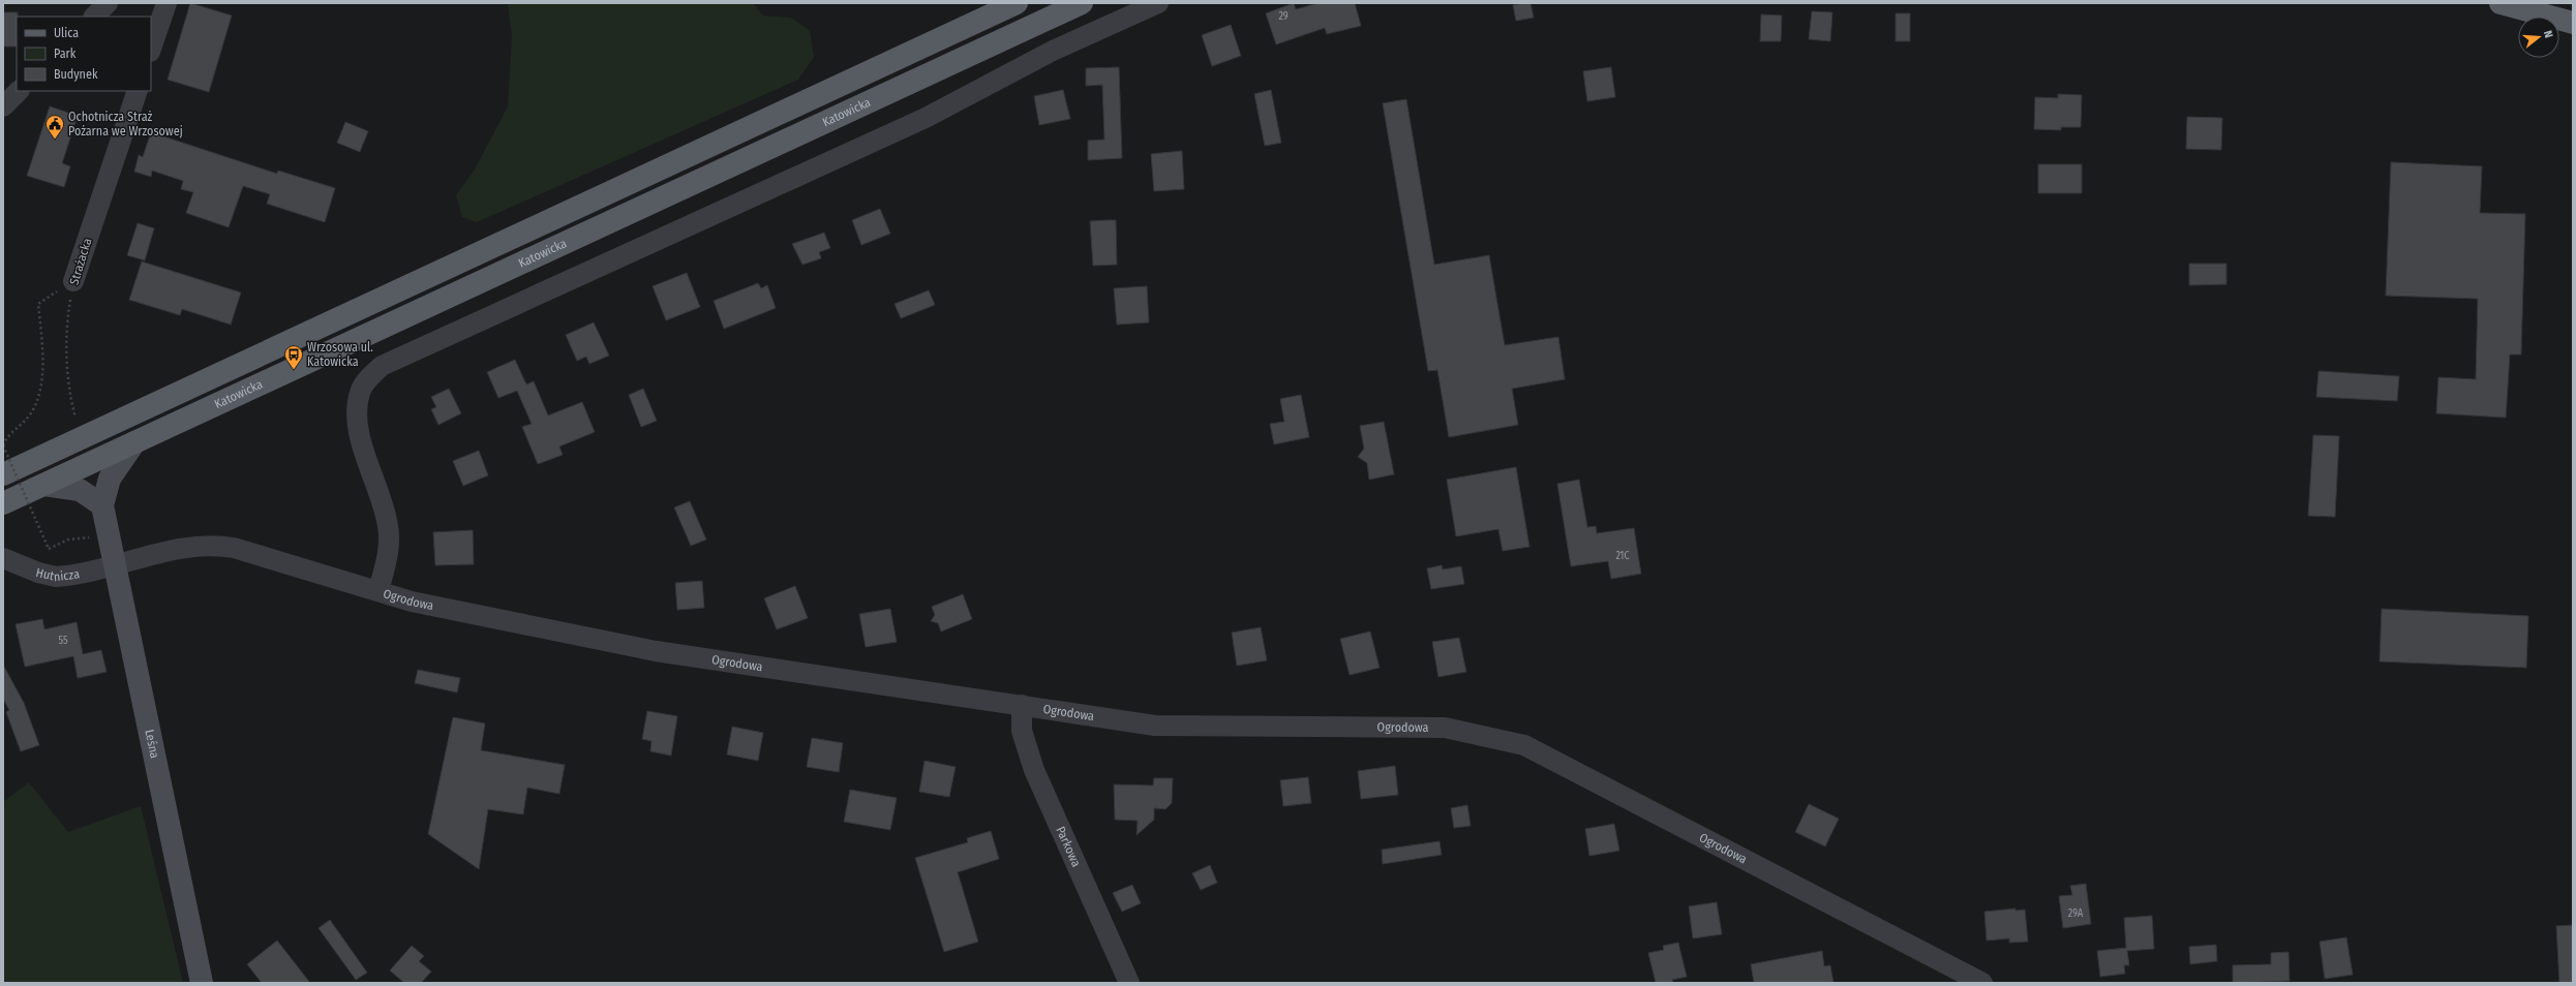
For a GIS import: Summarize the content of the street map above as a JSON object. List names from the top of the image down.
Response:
{
  "streets": {
    "main road": ["Katowicka"],
    "street": [
      "Strażacka",
      "Hutnicza",
      "Ogrodowa",
      "Leśna",
      "Parkowa"
    ]
  },
  "crossings": [
    ["Hutnicza", "Ogrodowa"],
    ["Hutnicza", "Leśna"],
    ["Ogrodowa", "Leśna"],
    ["Ogrodowa", "Parkowa"]
  ],
  "places": {
    "public building": ["Ochotnicza Straż Pożarna we Wrzosowej"],
    "bus stop": ["Wrzosowa ul. Katowicka"]
  },
  "house_numbers": [
    "29",
    "21C",
    "55",
    "29A"
  ],
  "legend": ["Ulica", "Park", "Budynek"],
  "north": "right"
}
